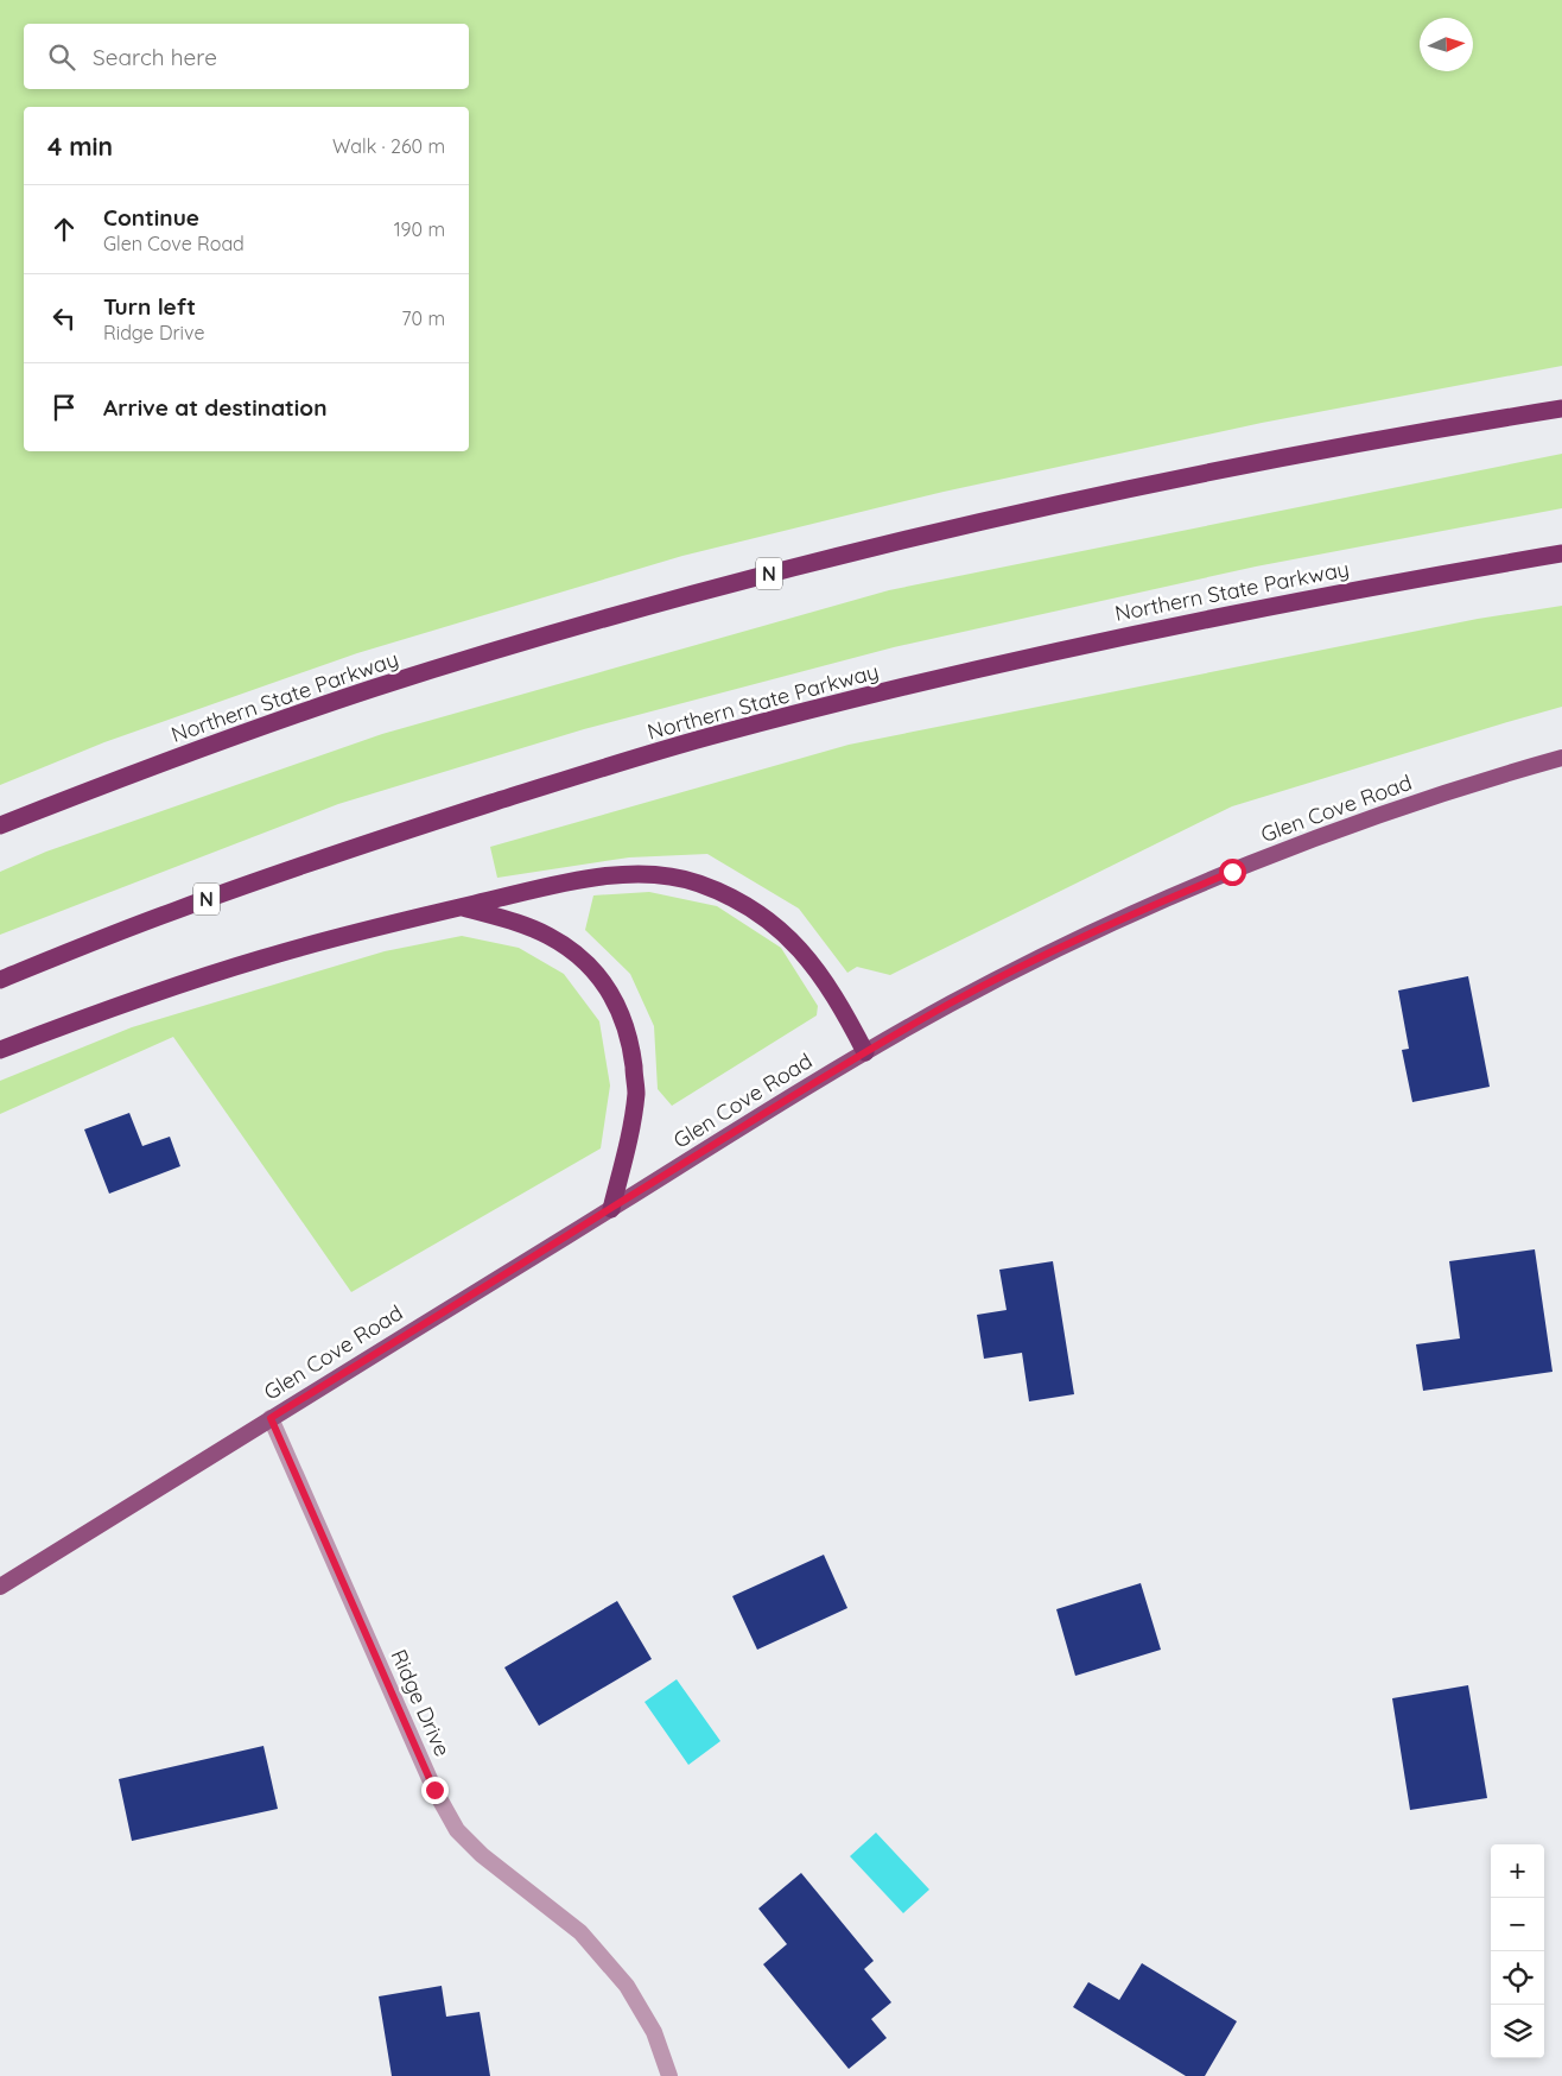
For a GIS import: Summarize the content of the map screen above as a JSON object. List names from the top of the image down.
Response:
{
  "streets": {
    "highway": ["N", "Northern State Parkway"],
    "main road": ["Glen Cove Road"],
    "street": ["Ridge Drive"]
  },
  "crossings": [
    ["Glen Cove Road", "Ridge Drive"]
  ],
  "north": "right",
  "page": {
    "search": "Search here",
    "heading": ["4 min", "Walk · 260 m"],
    "list": [
      ["Continue", "Glen Cove Road", "190 m"],
      ["Turn left", "Ridge Drive", "70 m"],
      "Arrive at destination"
    ],
    "map_buttons": ["+", "−"]
  }
}
